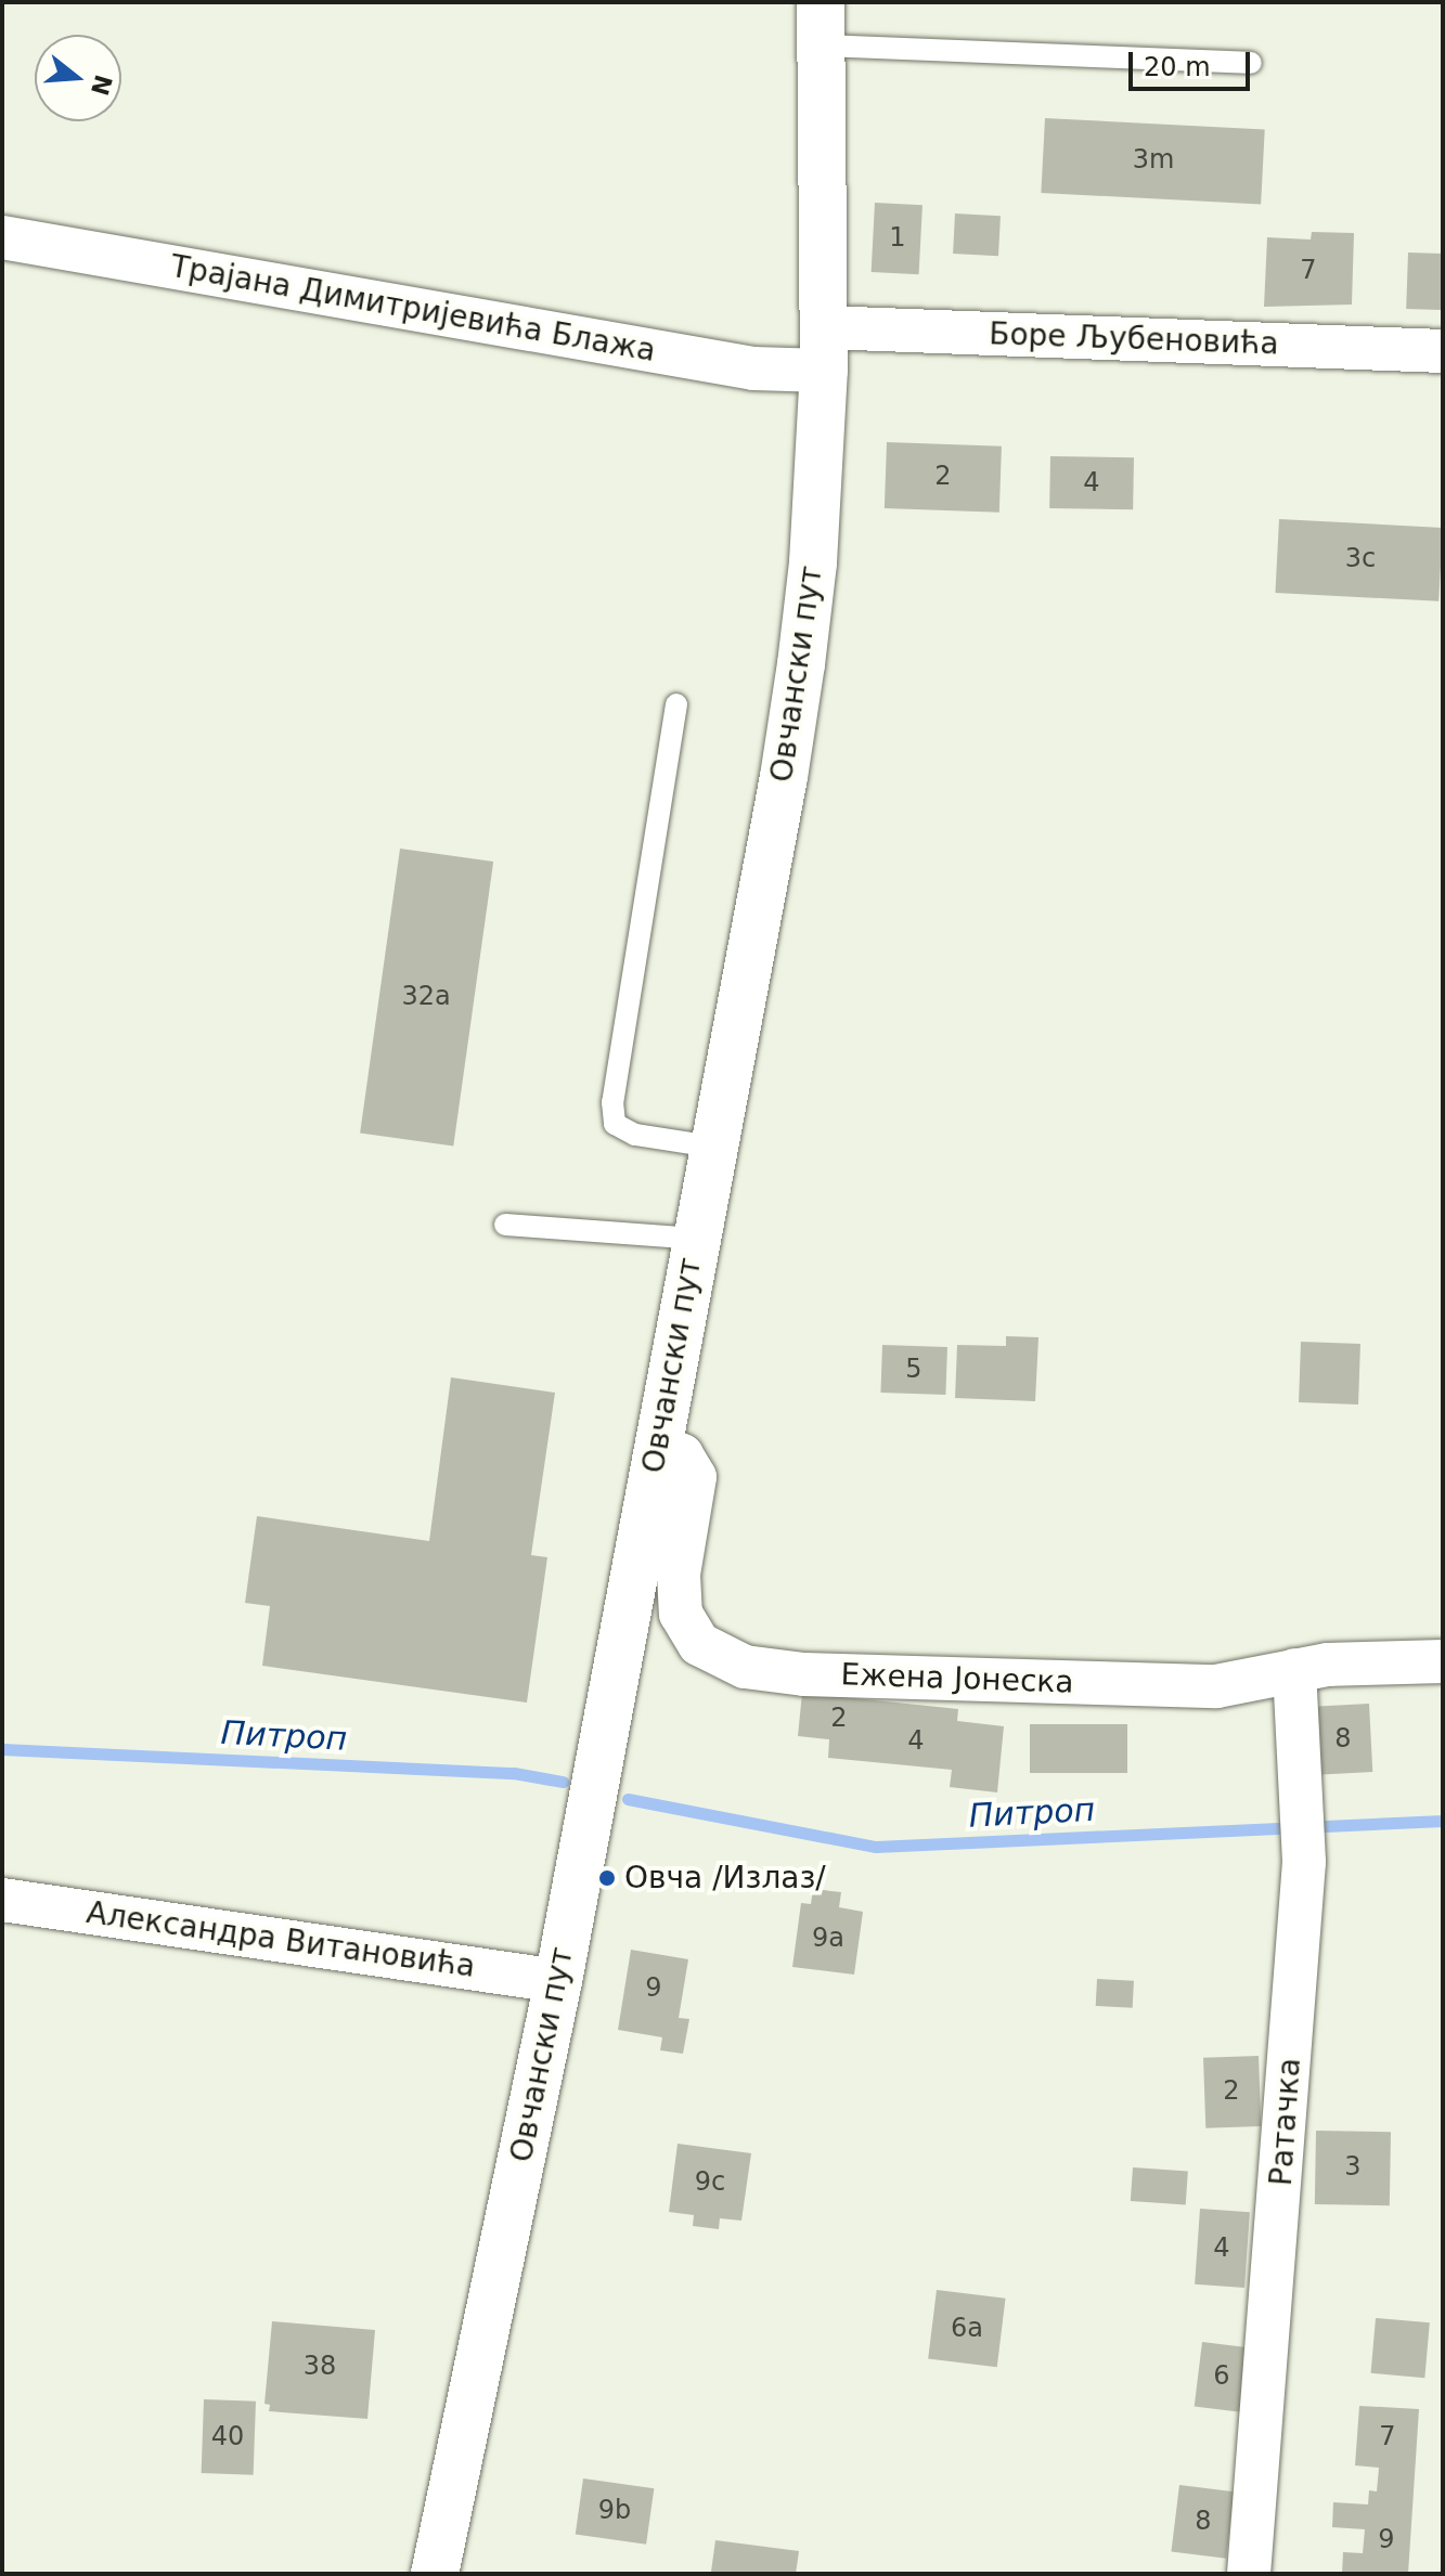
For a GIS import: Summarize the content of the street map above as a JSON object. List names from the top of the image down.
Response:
{
  "streets": {
    "street": [
      "Трајана Димитријевића Блажа",
      "Боре Љубеновића",
      "Овчански пут",
      "Ежена Јонеска",
      "Александра Витановића",
      "Ратачка"
    ]
  },
  "crossings": [
    ["Трајана Димитријевића Блажа", "Боре Љубеновића"],
    ["Трајана Димитријевића Блажа", "Овчански пут"],
    ["Боре Љубеновића", "Овчански пут"],
    ["Овчански пут", "Ежена Јонеска"],
    ["Овчански пут", "Александра Витановића"],
    ["Ежена Јонеска", "Ратачка"]
  ],
  "water": ["Питроп"],
  "places": ["Овча /Излаз/"],
  "house_numbers": [
    "3m",
    "1",
    "7",
    "2",
    "4",
    "3c",
    "32a",
    "5",
    "2",
    "8",
    "4",
    "9a",
    "9",
    "2",
    "3",
    "9c",
    "4",
    "6a",
    "38",
    "6",
    "40",
    "7",
    "9b",
    "8",
    "9"
  ],
  "scale_bar": "20 m",
  "north": "right"
}
